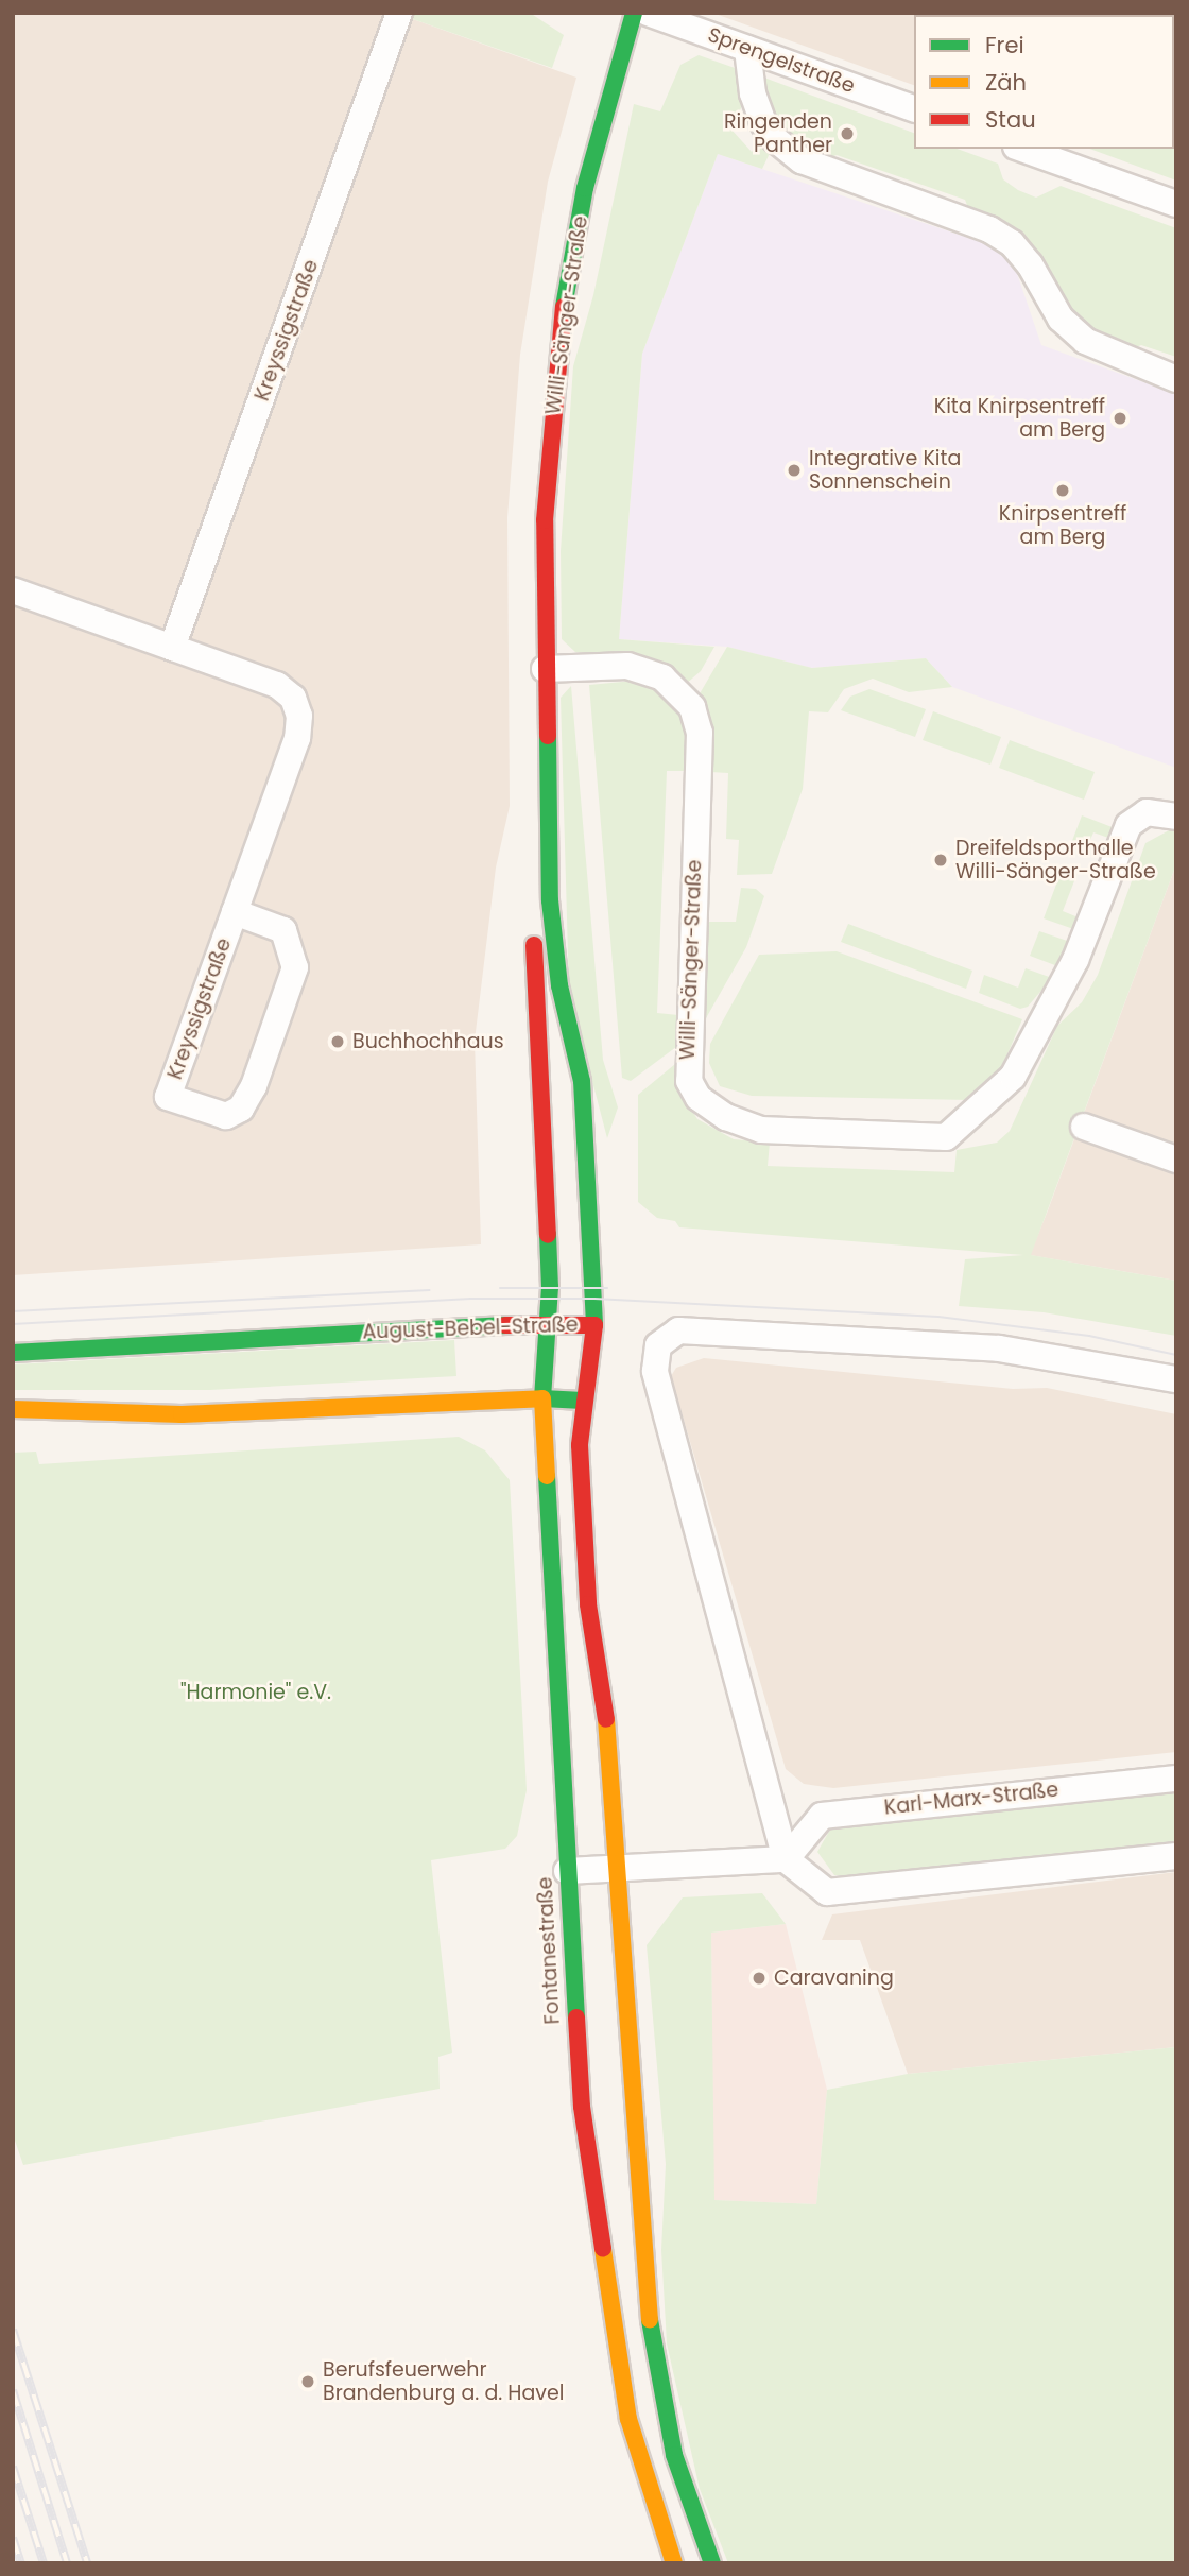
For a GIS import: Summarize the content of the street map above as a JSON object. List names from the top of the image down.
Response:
{
  "streets": {
    "main road": ["Willi-Sänger-Straße", "August-Bebel-Straße", "Fontanestraße"],
    "street": ["Sprengelstraße", "Kreyssigstraße", "Karl-Marx-Straße"]
  },
  "crossings": [
    ["Willi-Sänger-Straße", "August-Bebel-Straße"],
    ["Willi-Sänger-Straße", "Fontanestraße"],
    ["August-Bebel-Straße", "Fontanestraße"]
  ],
  "parks": ["\"Harmonie\" e.V."],
  "places": [
    "Ringenden Panther",
    "Kita Knirpsentreff am Berg",
    "Integrative Kita Sonnenschein",
    "Knirpsentreff am Berg",
    "Dreifeldsporthalle Willi-Sänger-Straße",
    "Buchhochhaus",
    "Caravaning",
    "Berufsfeuerwehr Brandenburg a. d. Havel"
  ],
  "legend": ["Frei", "Zäh", "Stau"]
}
